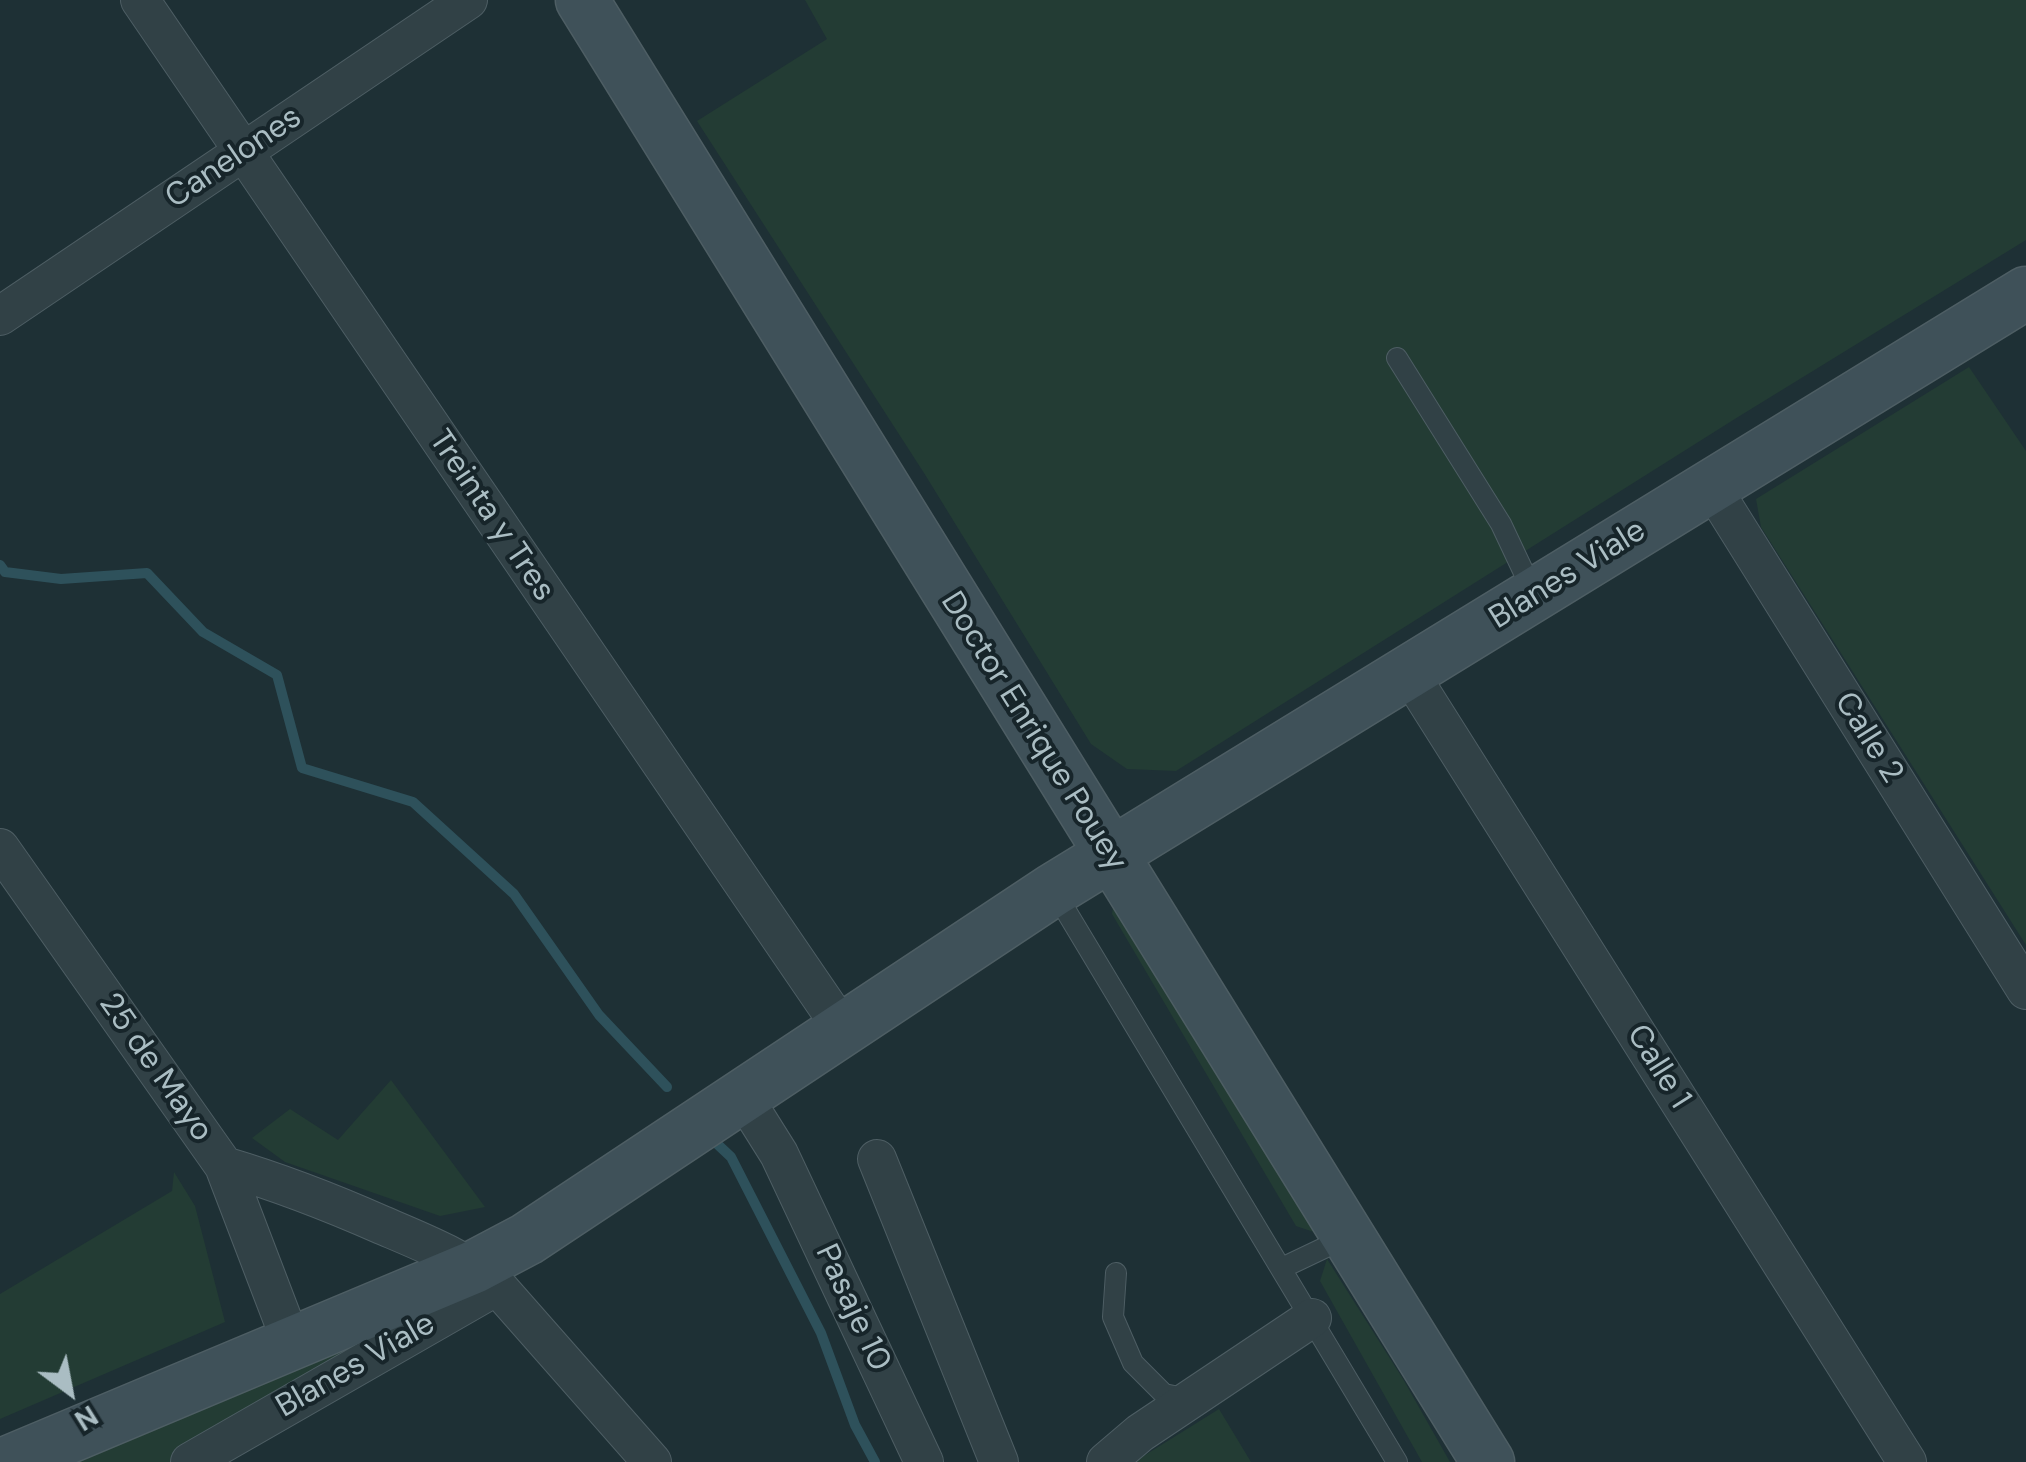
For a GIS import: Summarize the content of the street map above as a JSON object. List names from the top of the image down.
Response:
{
  "streets": {
    "street": [
      "Canelones",
      "Treinta y Tres",
      "Blanes Viale",
      "Doctor Enrique Pouey",
      "Calle 2",
      "Calle 1",
      "25 de Mayo",
      "Pasaje 10"
    ]
  },
  "crossings": [
    ["Canelones", "Treinta y Tres"],
    ["Treinta y Tres", "Blanes Viale"],
    ["Blanes Viale", "Doctor Enrique Pouey"],
    ["Blanes Viale", "Calle 2"],
    ["Blanes Viale", "Calle 1"],
    ["Blanes Viale", "25 de Mayo"],
    ["Blanes Viale", "Pasaje 10"]
  ],
  "north": "bottom right"
}
